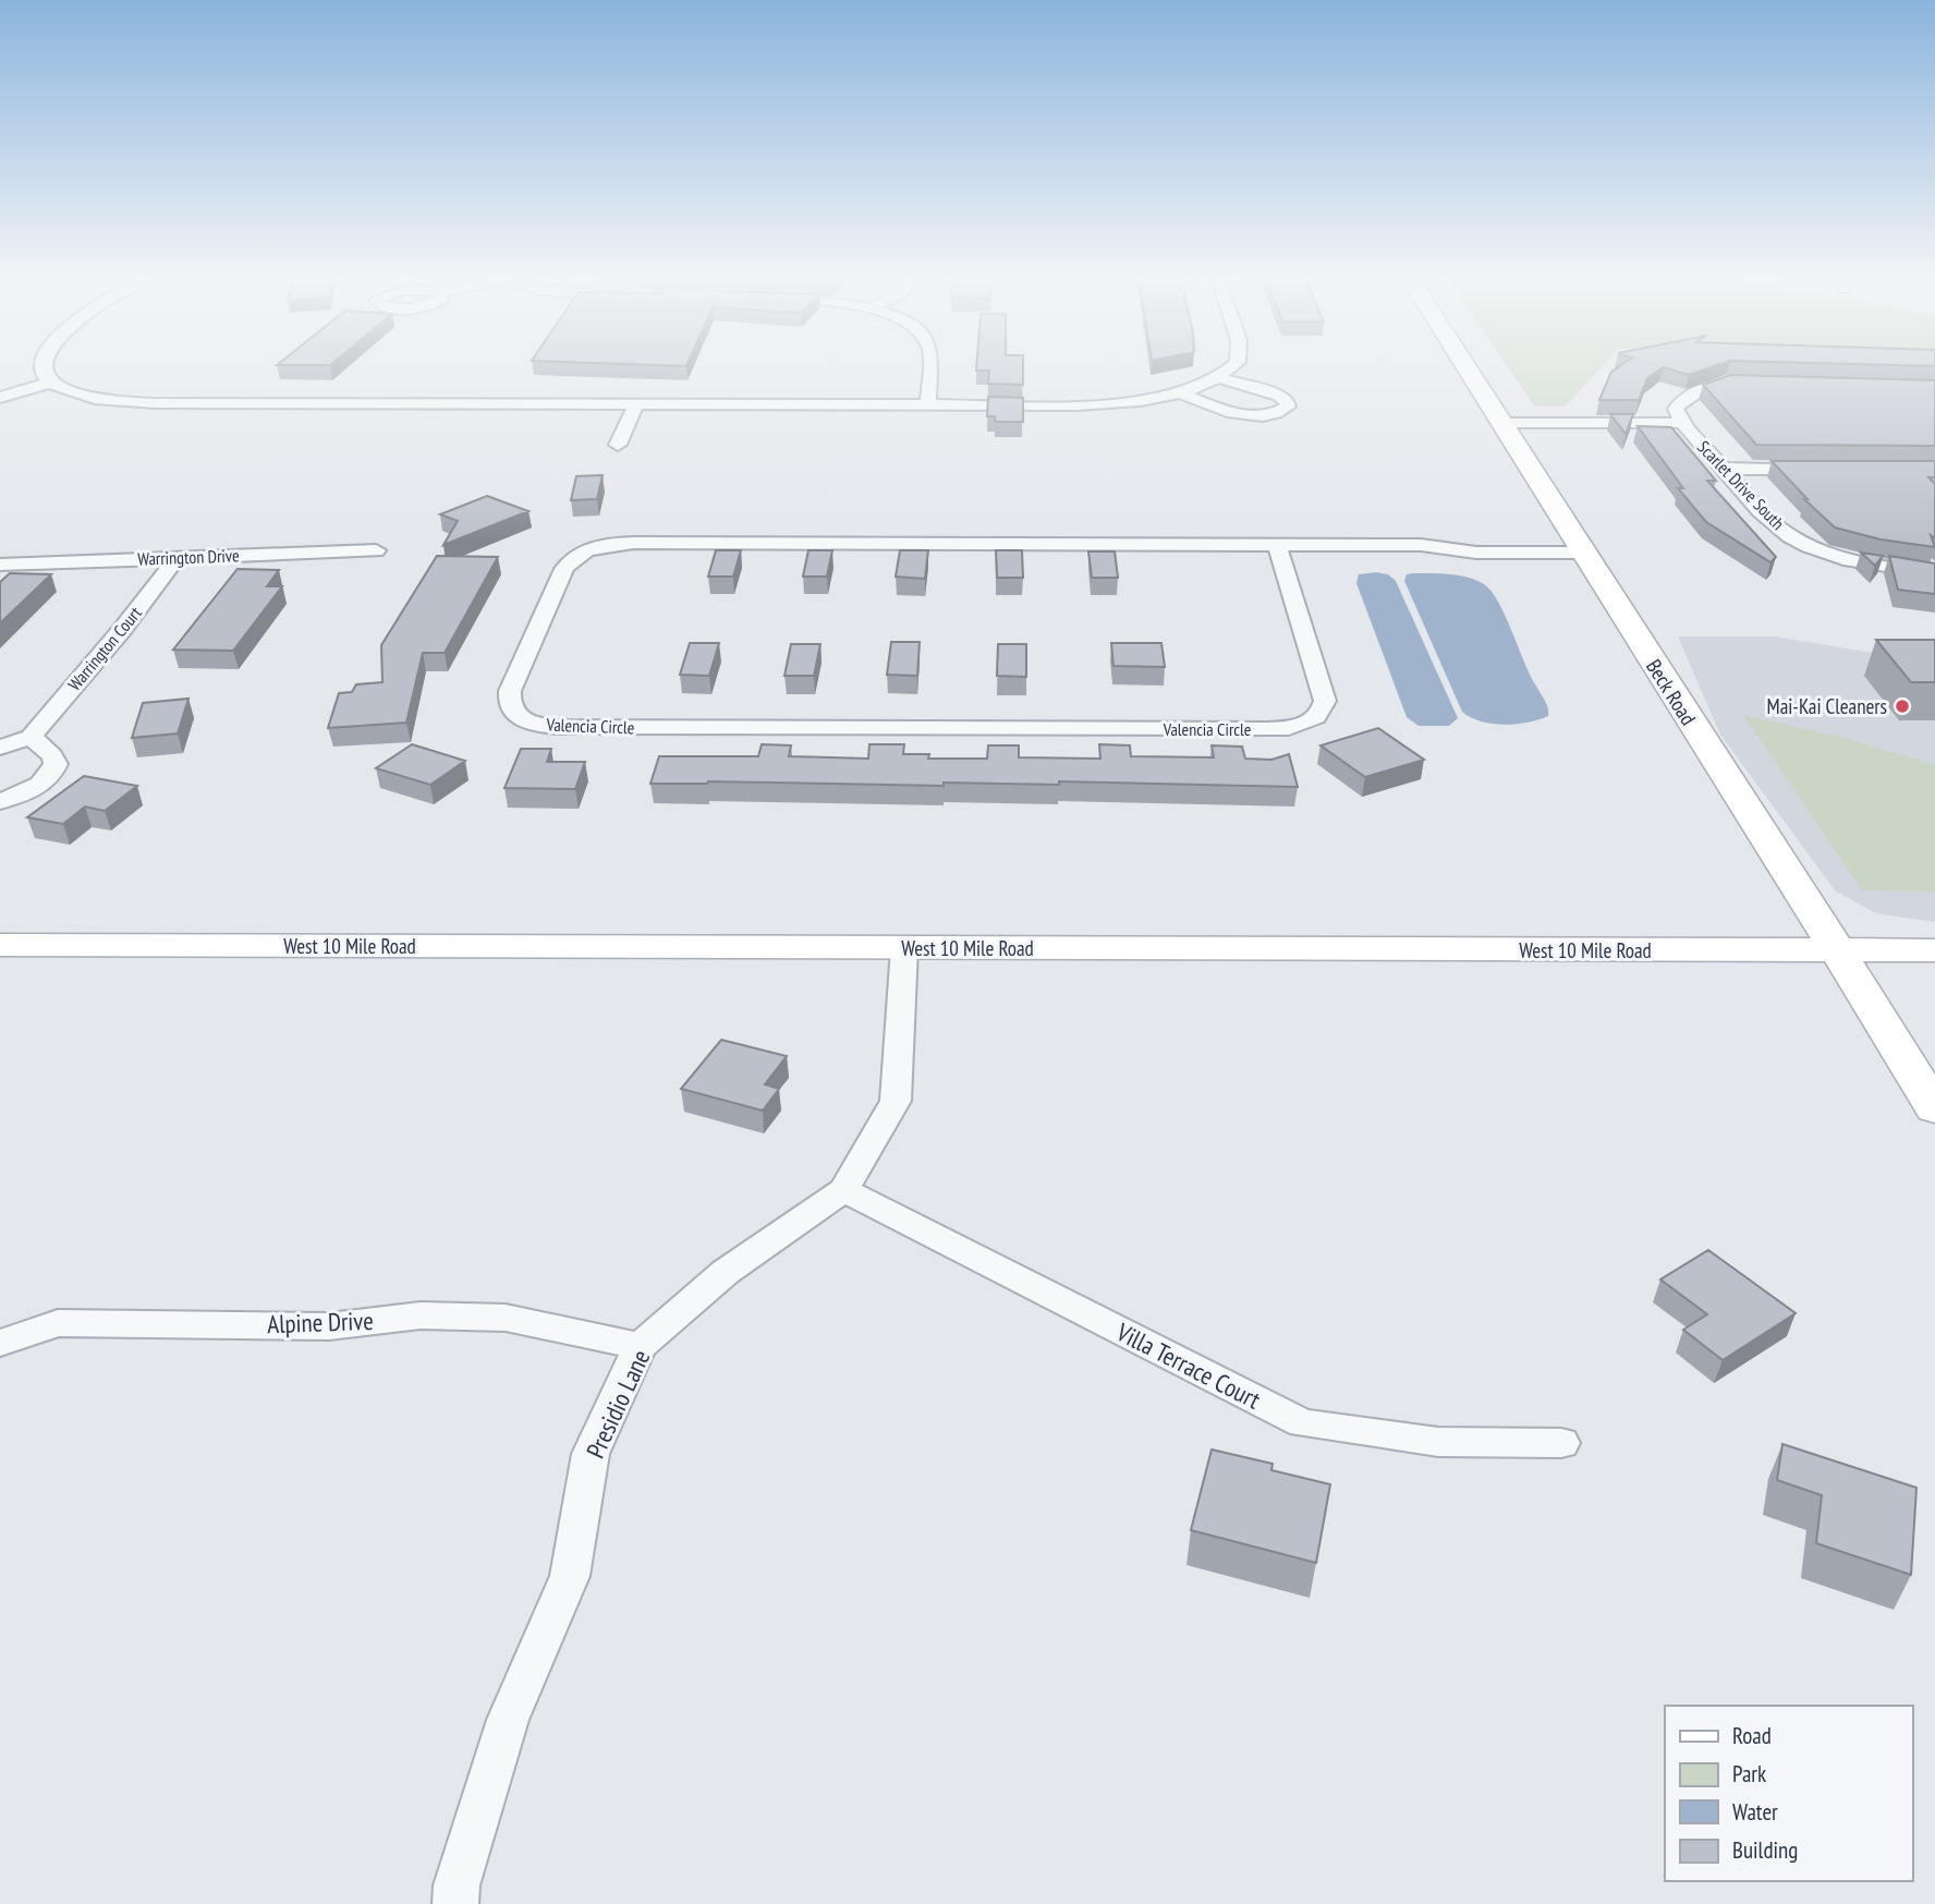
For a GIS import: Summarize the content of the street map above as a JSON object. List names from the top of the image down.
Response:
{
  "streets": {
    "main road": ["Beck Road", "West 10 Mile Road"],
    "street": [
      "Scarlet Drive South",
      "Warrington Drive",
      "Warrington Court",
      "Valencia Circle",
      "Alpine Drive",
      "Villa Terrace Court",
      "Presidio Lane"
    ]
  },
  "crossings": [
    ["Warrington Drive", "Warrington Court"],
    ["Beck Road", "Valencia Circle"],
    ["Beck Road", "West 10 Mile Road"],
    ["West 10 Mile Road", "Presidio Lane"],
    ["Alpine Drive", "Presidio Lane"],
    ["Villa Terrace Court", "Presidio Lane"]
  ],
  "places": ["Mai-Kai Cleaners"],
  "legend": [
    "Road",
    "Park",
    "Water",
    "Building"
  ]
}
